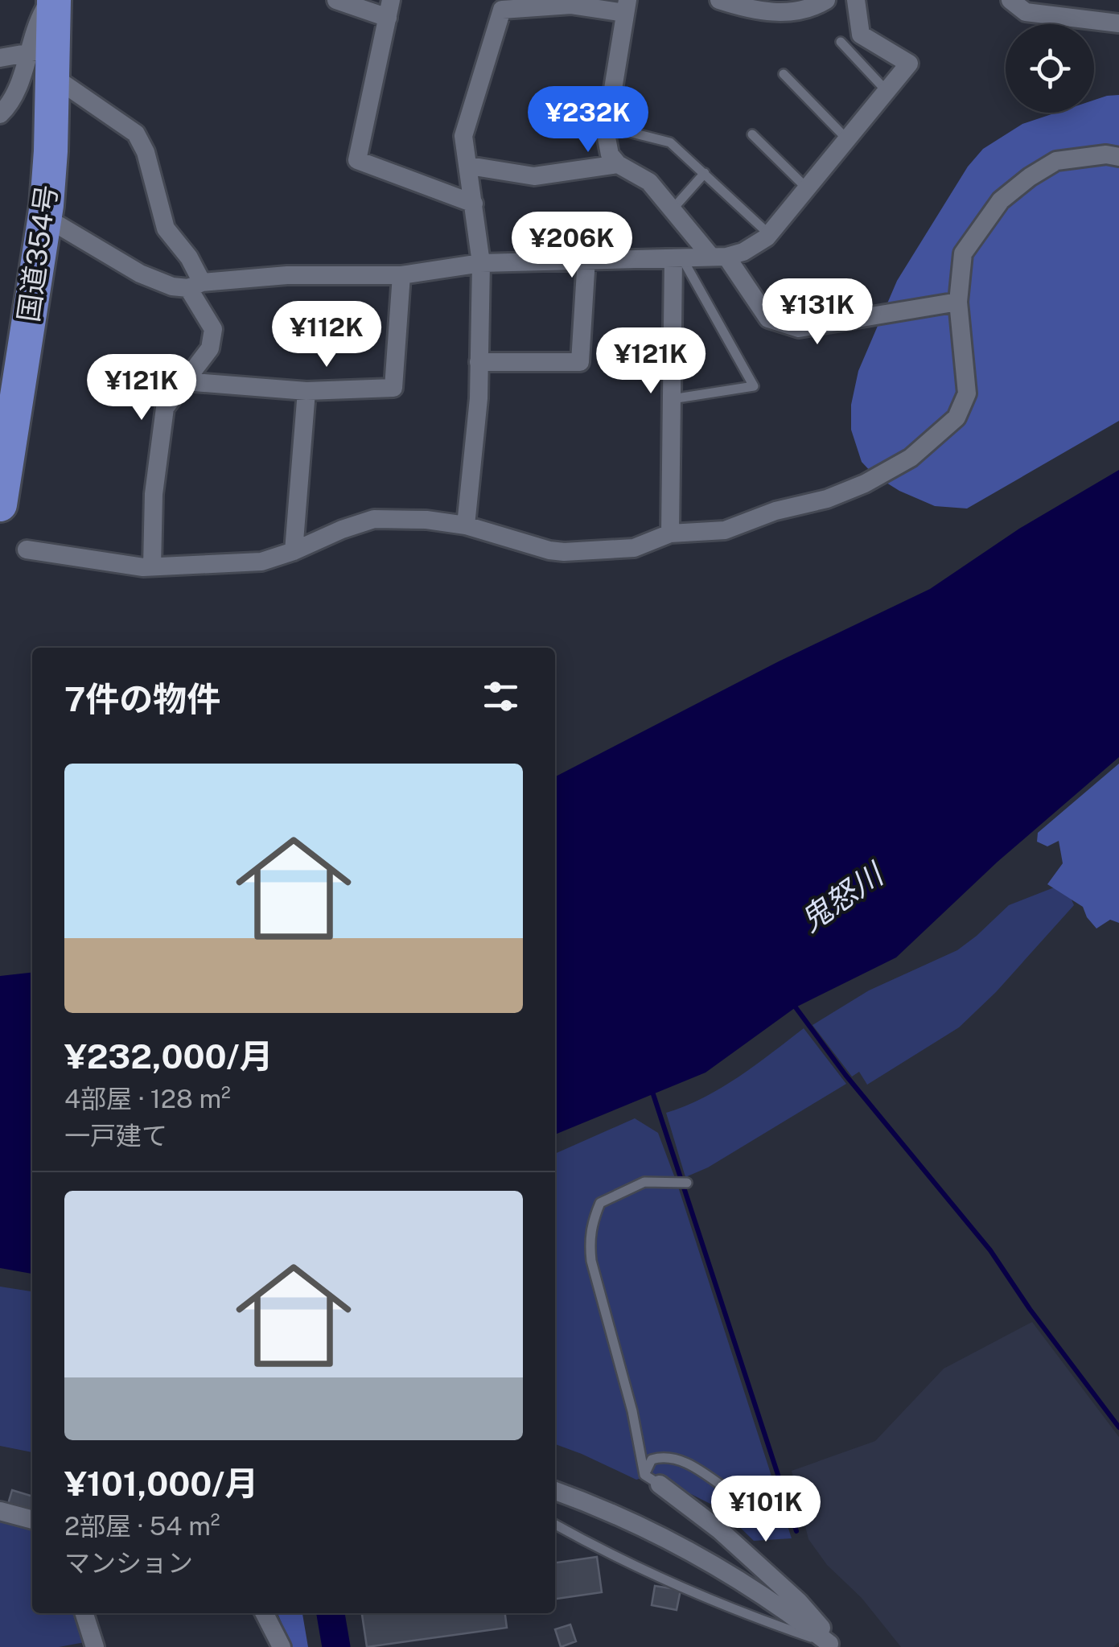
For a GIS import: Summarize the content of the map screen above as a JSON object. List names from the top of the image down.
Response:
{
  "streets": {
    "highway": ["国道354号"]
  },
  "water": ["鬼怒川"],
  "page": {
    "price": [
      "¥232K",
      "¥206K",
      "¥131K",
      "¥112K",
      "¥121K",
      "¥121K",
      "¥101K"
    ],
    "heading": "7件の物件",
    "list": [
      {
        "name": "¥232,000/月",
        "note": "4部屋 · 128 m² · 一戸建て"
      },
      {
        "name": "¥101,000/月",
        "note": "2部屋 · 54 m² · マンション"
      }
    ]
  }
}
